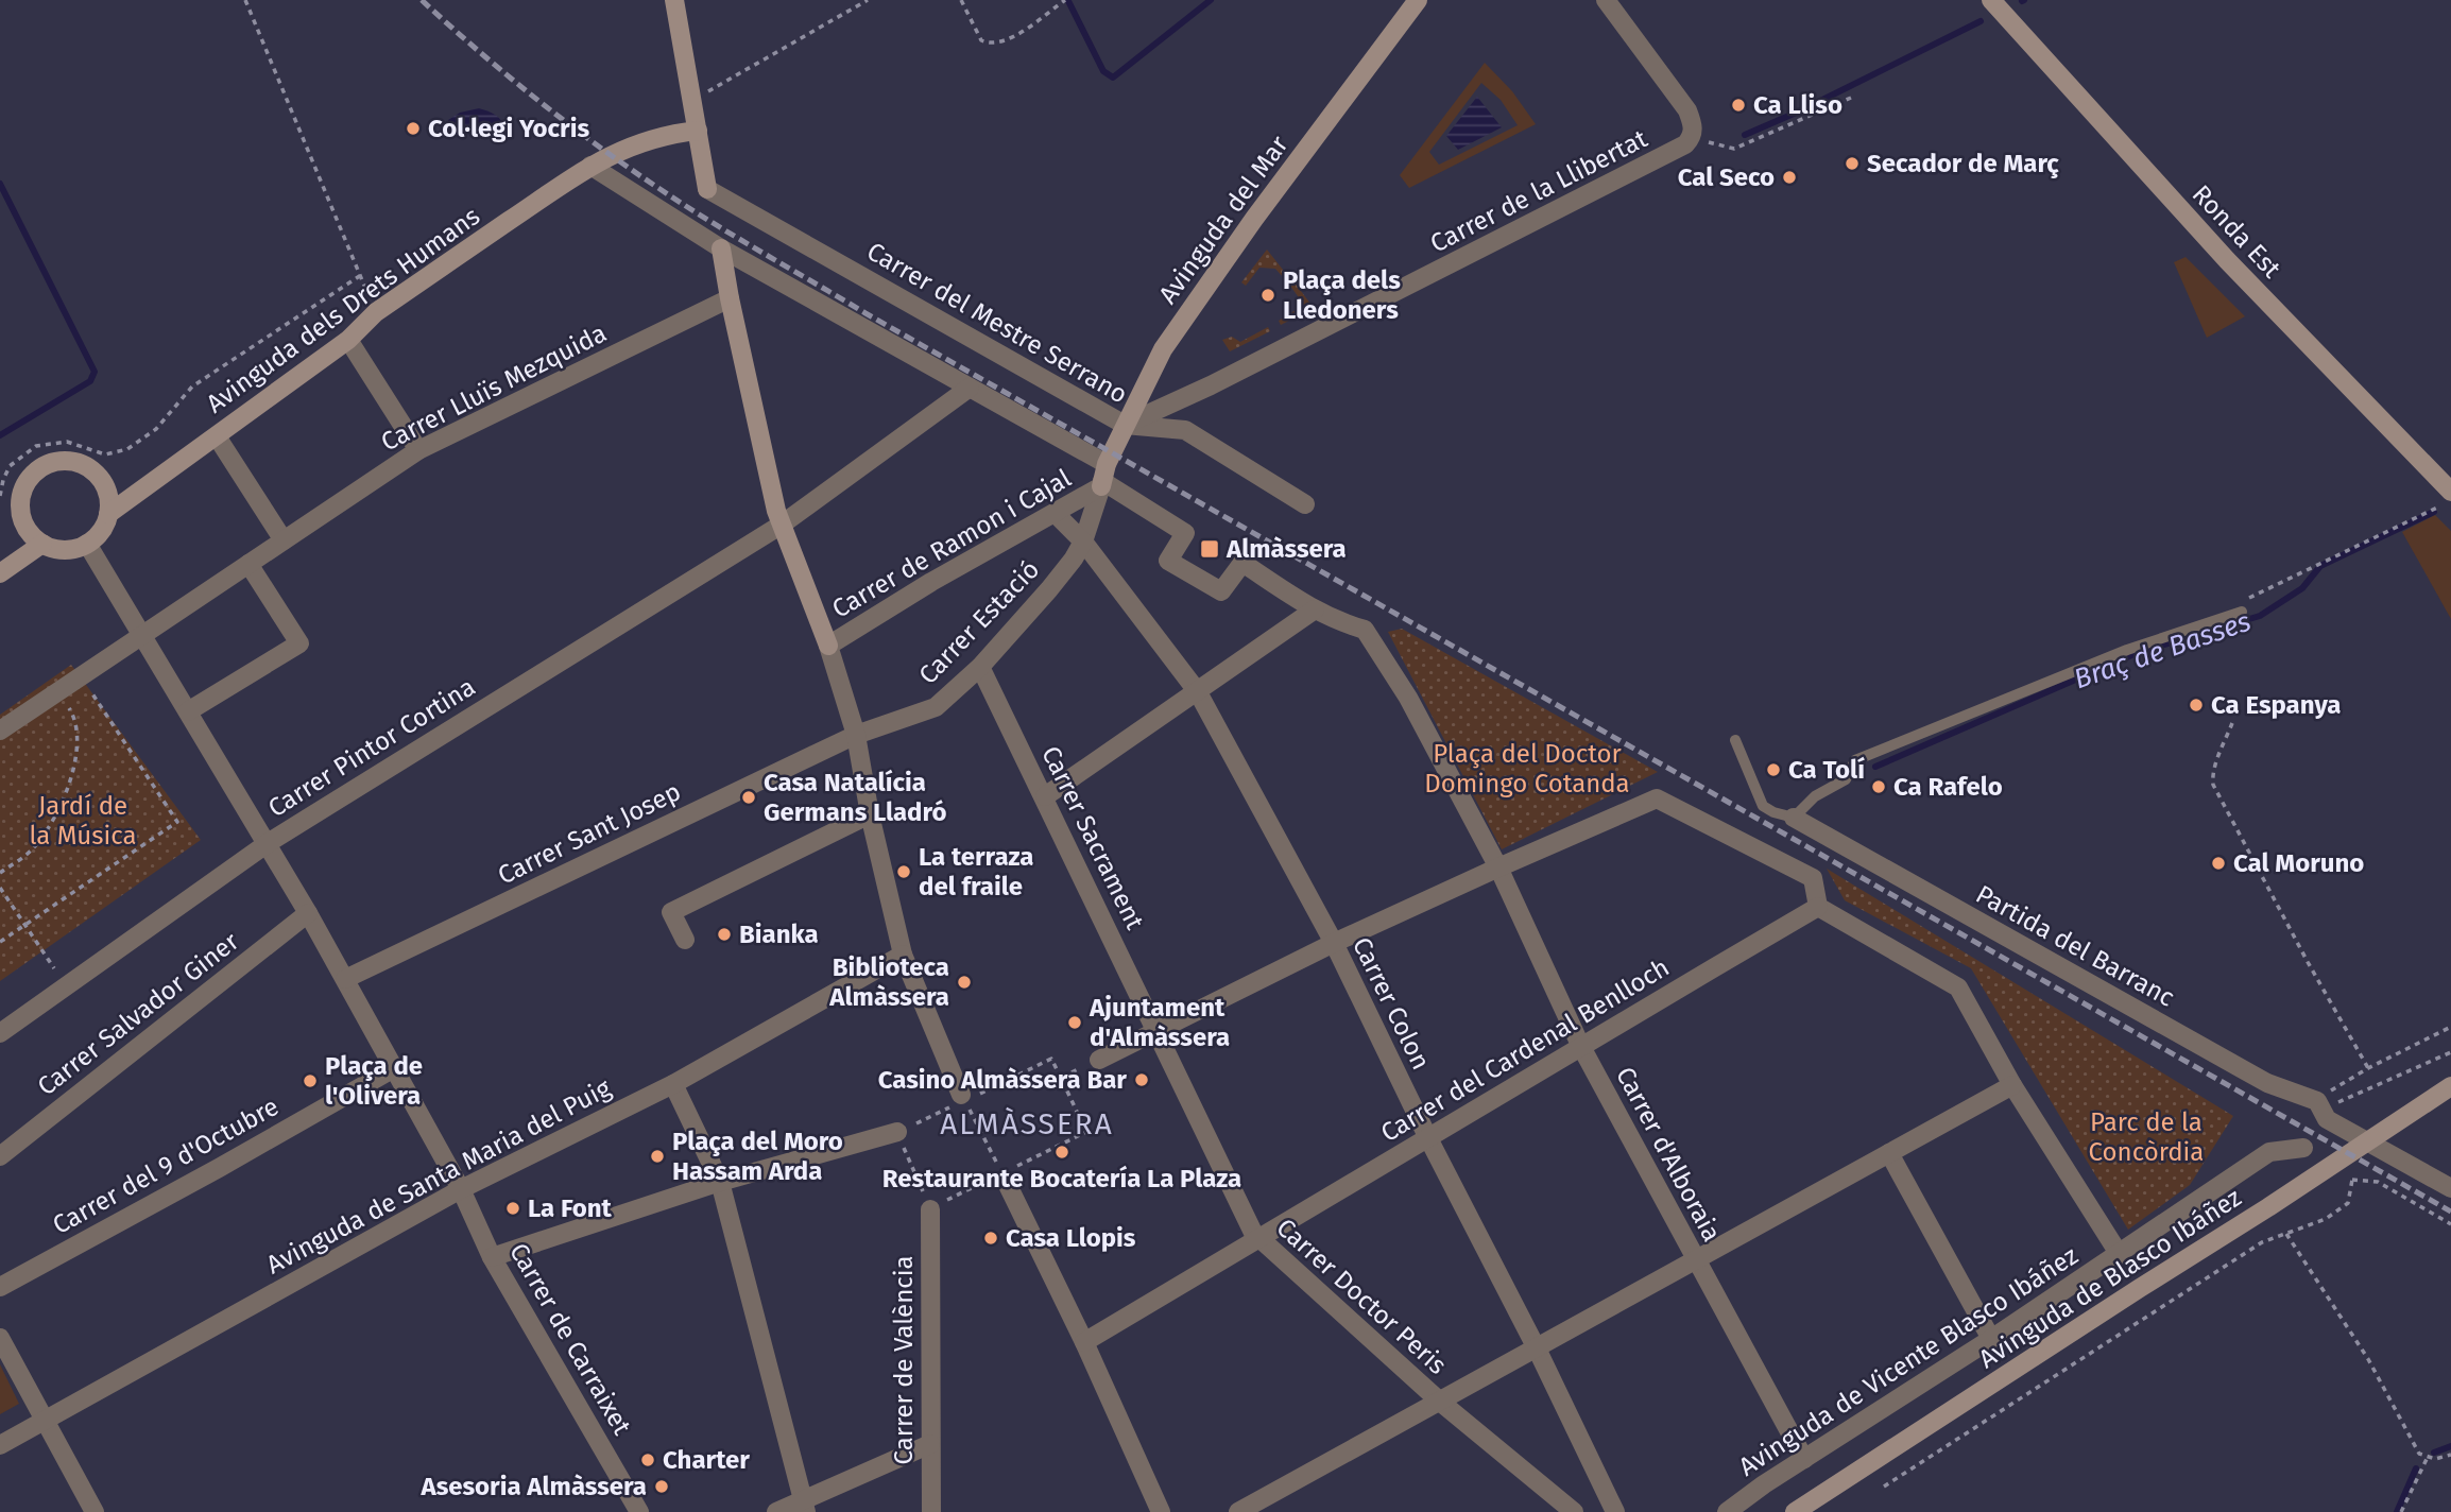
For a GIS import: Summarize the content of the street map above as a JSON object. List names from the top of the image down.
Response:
{
  "streets": {
    "street": [
      "Carrer de la Llibertat",
      "Avinguda del Mar",
      "Ronda Est",
      "Avinguda dels Drets Humans",
      "Carrer del Mestre Serrano",
      "Carrer Lluïs Mezquida",
      "Carrer de Ramon i Cajal",
      "Carrer Estació",
      "Carrer Pintor Cortina",
      "Carrer Sant Josep",
      "Carrer Sacrament",
      "Partida del Barranc",
      "Carrer Colon",
      "Carrer Salvador Giner",
      "Carrer del Cardenal Benlloch",
      "Carrer d'Alboraia",
      "Carrer del 9 d'Octubre",
      "Avinguda de Santa Maria del Puig",
      "Avinguda de Blasco Ibáñez",
      "Carrer Doctor Peris",
      "Carrer de Carraixet",
      "Carrer de València",
      "Avinguda de Vicente Blasco Ibáñez"
    ]
  },
  "crossings": [
    ["Carrer de la Llibertat", "Avinguda del Mar"],
    ["Carrer de la Llibertat", "Carrer del Mestre Serrano"],
    ["Avinguda del Mar", "Carrer del Mestre Serrano"],
    ["Avinguda del Mar", "Carrer de Ramon i Cajal"],
    ["Avinguda dels Drets Humans", "Carrer del Mestre Serrano"],
    ["Avinguda dels Drets Humans", "Carrer de Carraixet"],
    ["Carrer Lluïs Mezquida", "Carrer de Carraixet"],
    ["Carrer de Ramon i Cajal", "Carrer Colon"],
    ["Carrer Estació", "Carrer Sant Josep"],
    ["Carrer Estació", "Carrer Sacrament"],
    ["Carrer Estació", "Carrer Colon"],
    ["Carrer Pintor Cortina", "Carrer de Carraixet"],
    ["Carrer Sant Josep", "Carrer de Carraixet"],
    ["Carrer Sacrament", "Carrer Doctor Peris"],
    ["Carrer Colon", "Carrer del Cardenal Benlloch"],
    ["Carrer Salvador Giner", "Carrer de Carraixet"],
    ["Carrer del Cardenal Benlloch", "Carrer d'Alboraia"],
    ["Carrer del Cardenal Benlloch", "Carrer Doctor Peris"],
    ["Carrer d'Alboraia", "Avinguda de Vicente Blasco Ibáñez"],
    ["Carrer del 9 d'Octubre", "Carrer de Carraixet"],
    ["Avinguda de Santa Maria del Puig", "Carrer de Carraixet"],
    ["Avinguda de Blasco Ibáñez", "Avinguda de Vicente Blasco Ibáñez"]
  ],
  "districts": ["ALMÀSSERA"],
  "water": ["Braç de Basses"],
  "parks": ["Plaça del Doctor Domingo Cotanda", "Jardí de la Música", "Parc de la Concòrdia"],
  "places": {
    "other": [
      "Ca Lliso",
      "Col·legi Yocris",
      "Secador de Març",
      "Cal Seco",
      "Plaça dels Lledoners",
      "Ca Espanya",
      "Ca Tolí",
      "Ca Rafelo",
      "Casa Natalícia Germans Lladró",
      "Cal Moruno",
      "La terraza del fraile",
      "Bianka",
      "Biblioteca Almàssera",
      "Ajuntament d'Almàssera",
      "Casino Almàssera Bar",
      "Plaça de l'Olivera",
      "Restaurante Bocatería La Plaza",
      "Plaça del Moro Hassam Arda",
      "La Font",
      "Casa Llopis",
      "Charter",
      "Asesoria Almàssera"
    ],
    "transit": ["Almàssera"]
  }
}
